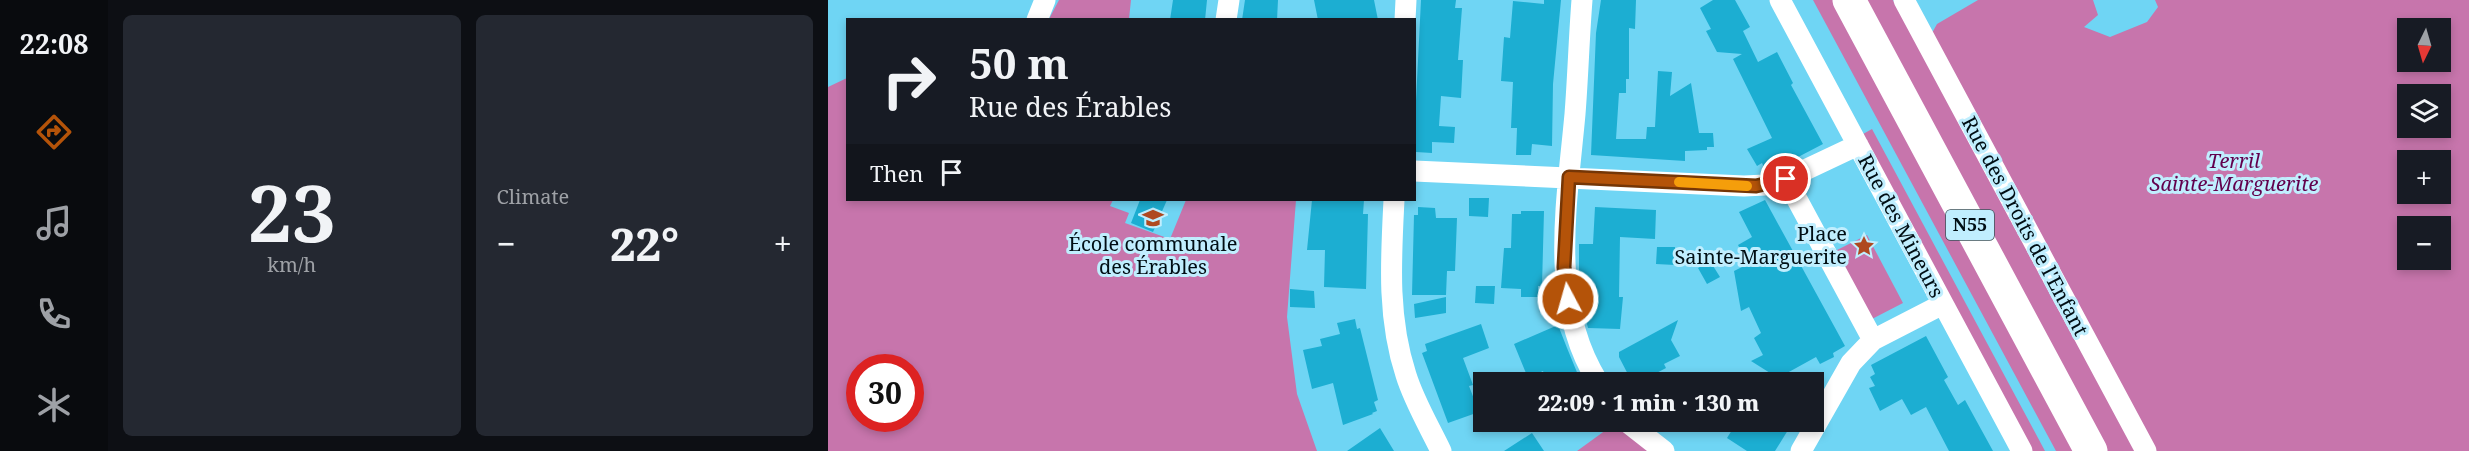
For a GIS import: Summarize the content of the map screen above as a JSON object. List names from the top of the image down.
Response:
{
  "streets": {
    "highway": ["N55"],
    "street": ["Rue des Mineurs", "Rue des Droits de l'Enfant"]
  },
  "parks": ["Terril Sainte-Marguerite"],
  "places": {
    "school or university": ["École communale des Érables"],
    "place": ["Place Sainte-Marguerite"]
  },
  "north": "bottom",
  "page": {
    "tabs": "22:08",
    "tile": [
      ["23", "km/h"],
      "Climate"
    ],
    "map_buttons": ["+", "−"],
    "turn": ["50 m", "Rue des Érables"],
    "then": "Then",
    "heat": ["−", "22°", "+"],
    "limit": "30",
    "trip": "22:09 · 1 min · 130 m"
  }
}
